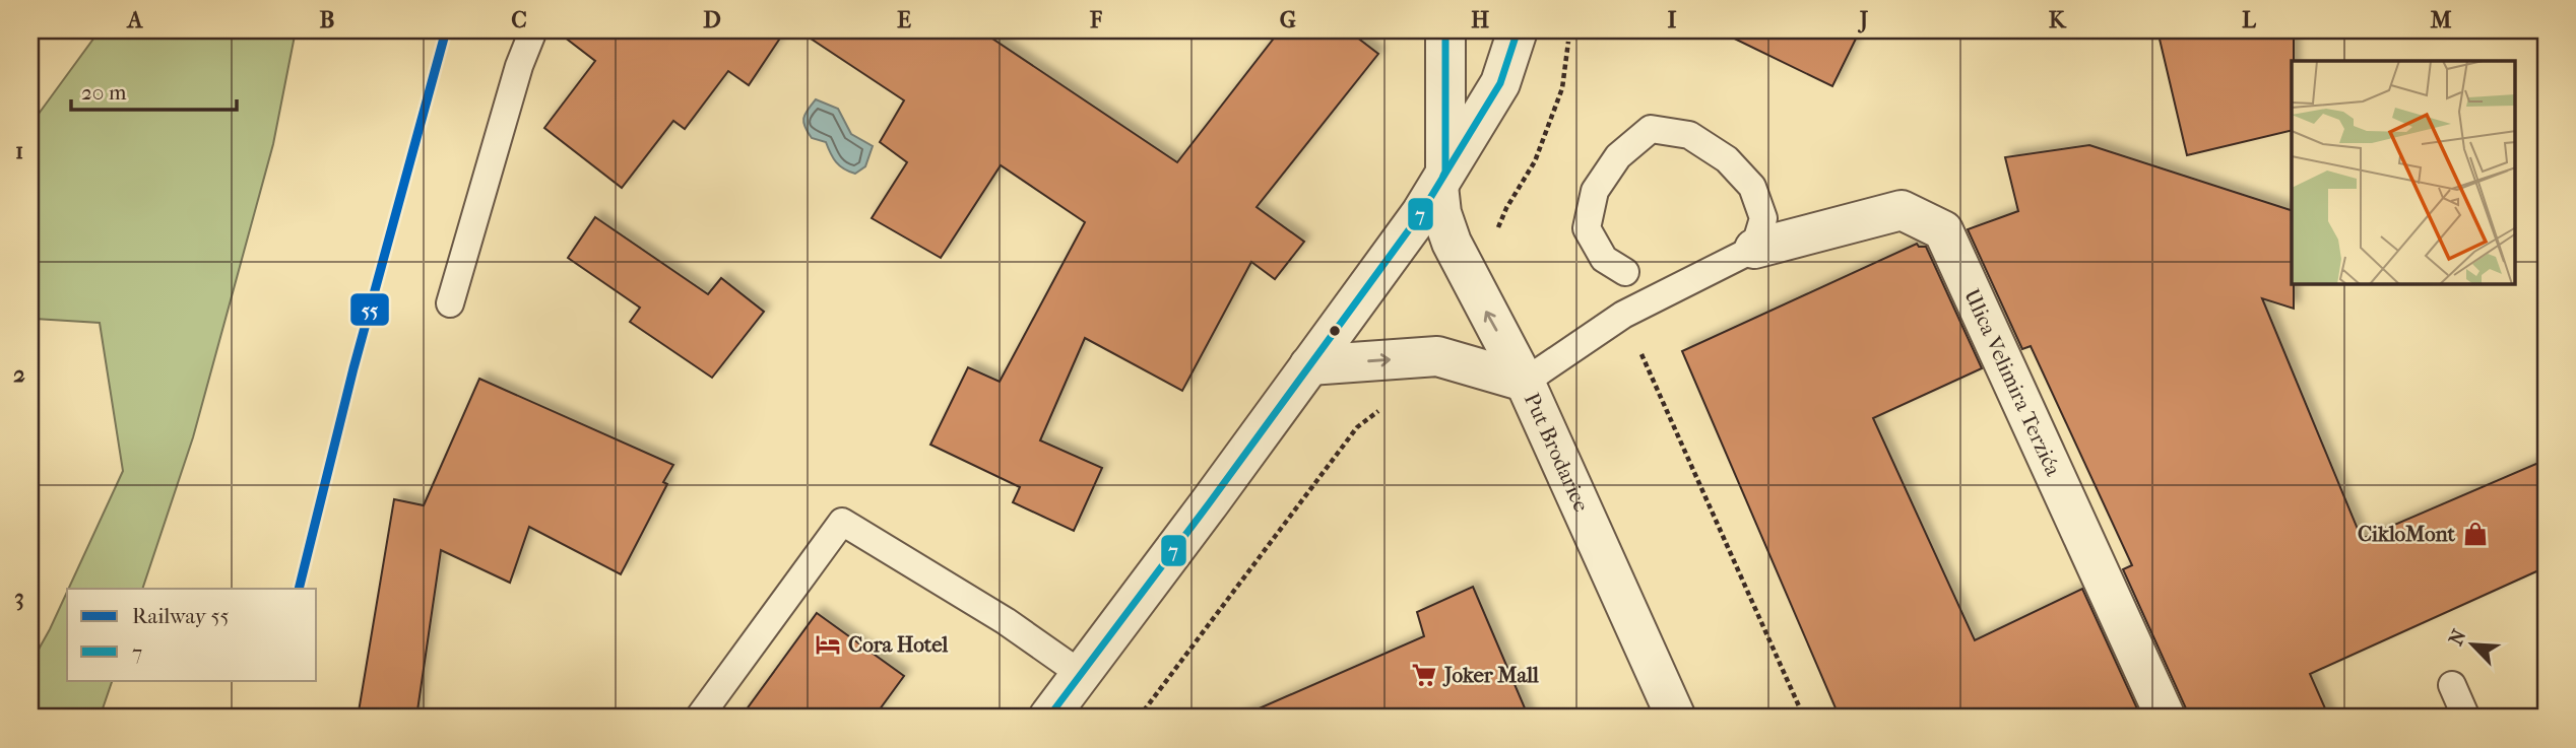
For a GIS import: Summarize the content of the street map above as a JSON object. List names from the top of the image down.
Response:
{
  "streets": {
    "street": ["Ulica Velimira Terzića", "Put Brodarice"]
  },
  "places": {
    "shop": ["CikloMont"],
    "hotel": ["Cora Hotel"],
    "supermarket": ["Joker Mall"]
  },
  "lines": ["rail line 55", "transit line 7"],
  "legend": ["Railway 55", "7"],
  "scale_bar": "20 m",
  "north": "top left",
  "grid": {
    "columns": [
      "A",
      "B",
      "C",
      "D",
      "E",
      "F",
      "G",
      "H",
      "I",
      "J",
      "K",
      "L",
      "M"
    ],
    "rows": ["1", "2", "3"]
  }
}
